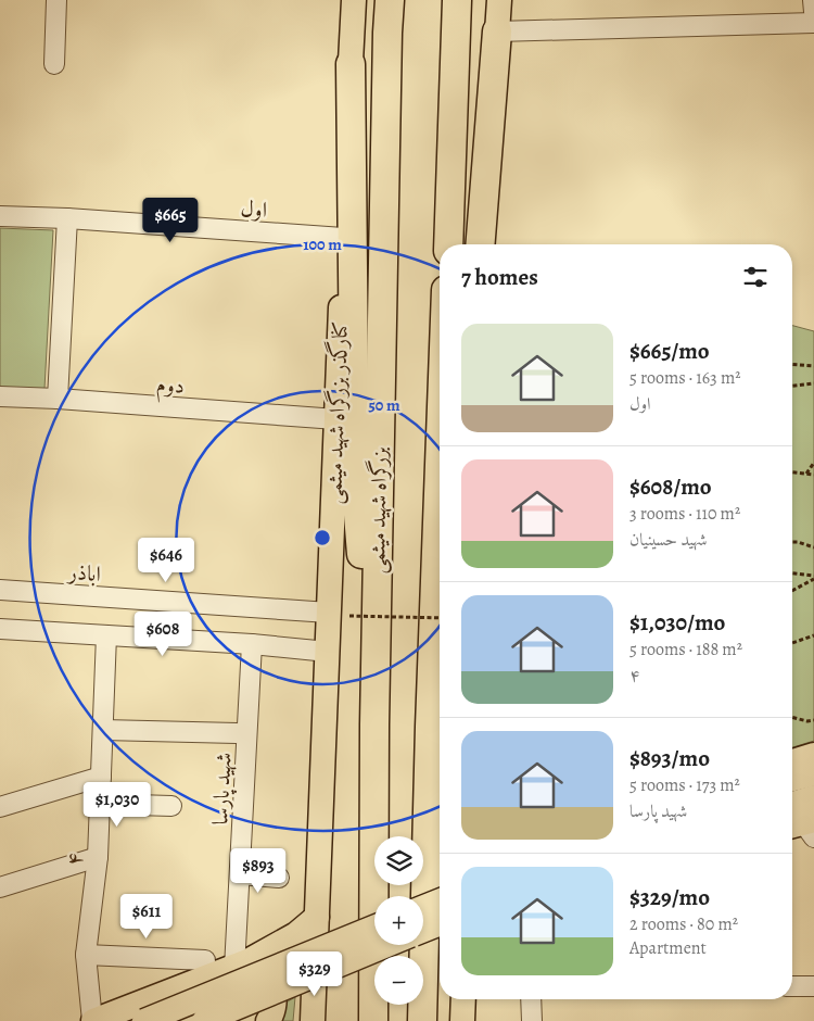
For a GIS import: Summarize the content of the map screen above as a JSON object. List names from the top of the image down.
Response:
{
  "streets": {
    "highway": ["بزرگراه شهید میثمی"],
    "main road": ["کنارگذر بزرگراه شهید میثمی"],
    "street": [
      "اول",
      "دوم",
      "اباذر",
      "شهید پارسا",
      "۴"
    ]
  },
  "crossings": [
    ["اول", "کنارگذر بزرگراه شهید میثمی"],
    ["دوم", "کنارگذر بزرگراه شهید میثمی"],
    ["کنارگذر بزرگراه شهید میثمی", "اباذر"]
  ],
  "page": {
    "price": [
      "$665",
      "$646",
      "$608",
      "$1,030",
      "$893",
      "$611",
      "$329"
    ],
    "heading": "7 homes",
    "list": [
      {
        "name": "$665/mo",
        "note": "5 rooms · 163 m² · اول"
      },
      {
        "name": "$608/mo",
        "note": "3 rooms · 110 m² · شهید حسینیان"
      },
      {
        "name": "$1,030/mo",
        "note": "5 rooms · 188 m² · ۴"
      },
      {
        "name": "$893/mo",
        "note": "5 rooms · 173 m² · شهید پارسا"
      },
      {
        "name": "$329/mo",
        "note": "2 rooms · 80 m² · Apartment"
      }
    ],
    "map_buttons": ["+", "−"]
  },
  "rings": ["100 m", "50 m"]
}
